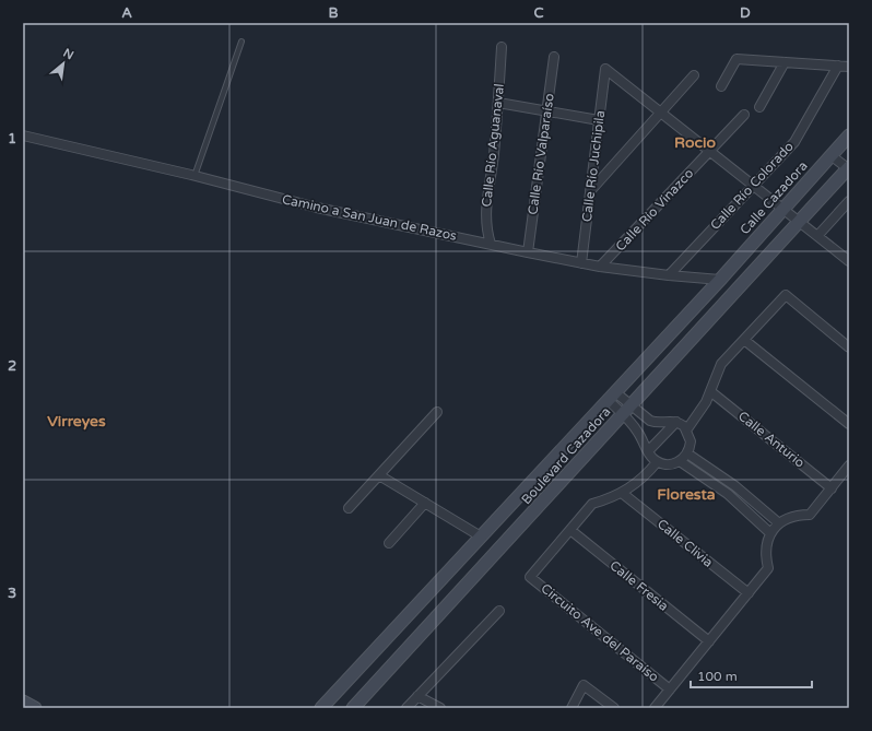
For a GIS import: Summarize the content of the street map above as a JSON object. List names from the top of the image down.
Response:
{
  "streets": {
    "street": [
      "Calle Río Aguanaval",
      "Calle Río Valparaíso",
      "Calle Río Juchipila",
      "Calle Río Colorado",
      "Calle Cazadora",
      "Calle Río Vinazco",
      "Camino a San Juan de Razos",
      "Calle Anturio",
      "Boulevard Cazadora",
      "Calle Clivia",
      "Calle Fresia",
      "Circuito Ave del Paraíso"
    ]
  },
  "crossings": [
    ["Calle Río Aguanaval", "Camino a San Juan de Razos"],
    ["Calle Río Valparaíso", "Camino a San Juan de Razos"],
    ["Calle Río Juchipila", "Camino a San Juan de Razos"],
    ["Calle Río Colorado", "Camino a San Juan de Razos"],
    ["Calle Cazadora", "Camino a San Juan de Razos"],
    ["Calle Cazadora", "Boulevard Cazadora"],
    ["Calle Río Vinazco", "Camino a San Juan de Razos"],
    ["Camino a San Juan de Razos", "Boulevard Cazadora"],
    ["Calle Anturio", "Circuito Ave del Paraíso"],
    ["Calle Clivia", "Circuito Ave del Paraíso"],
    ["Calle Fresia", "Circuito Ave del Paraíso"]
  ],
  "districts": ["Rocio", "Virreyes", "Floresta"],
  "scale_bar": "100 m",
  "north": "top right",
  "grid": {
    "columns": [
      "A",
      "B",
      "C",
      "D"
    ],
    "rows": ["1", "2", "3"]
  }
}
